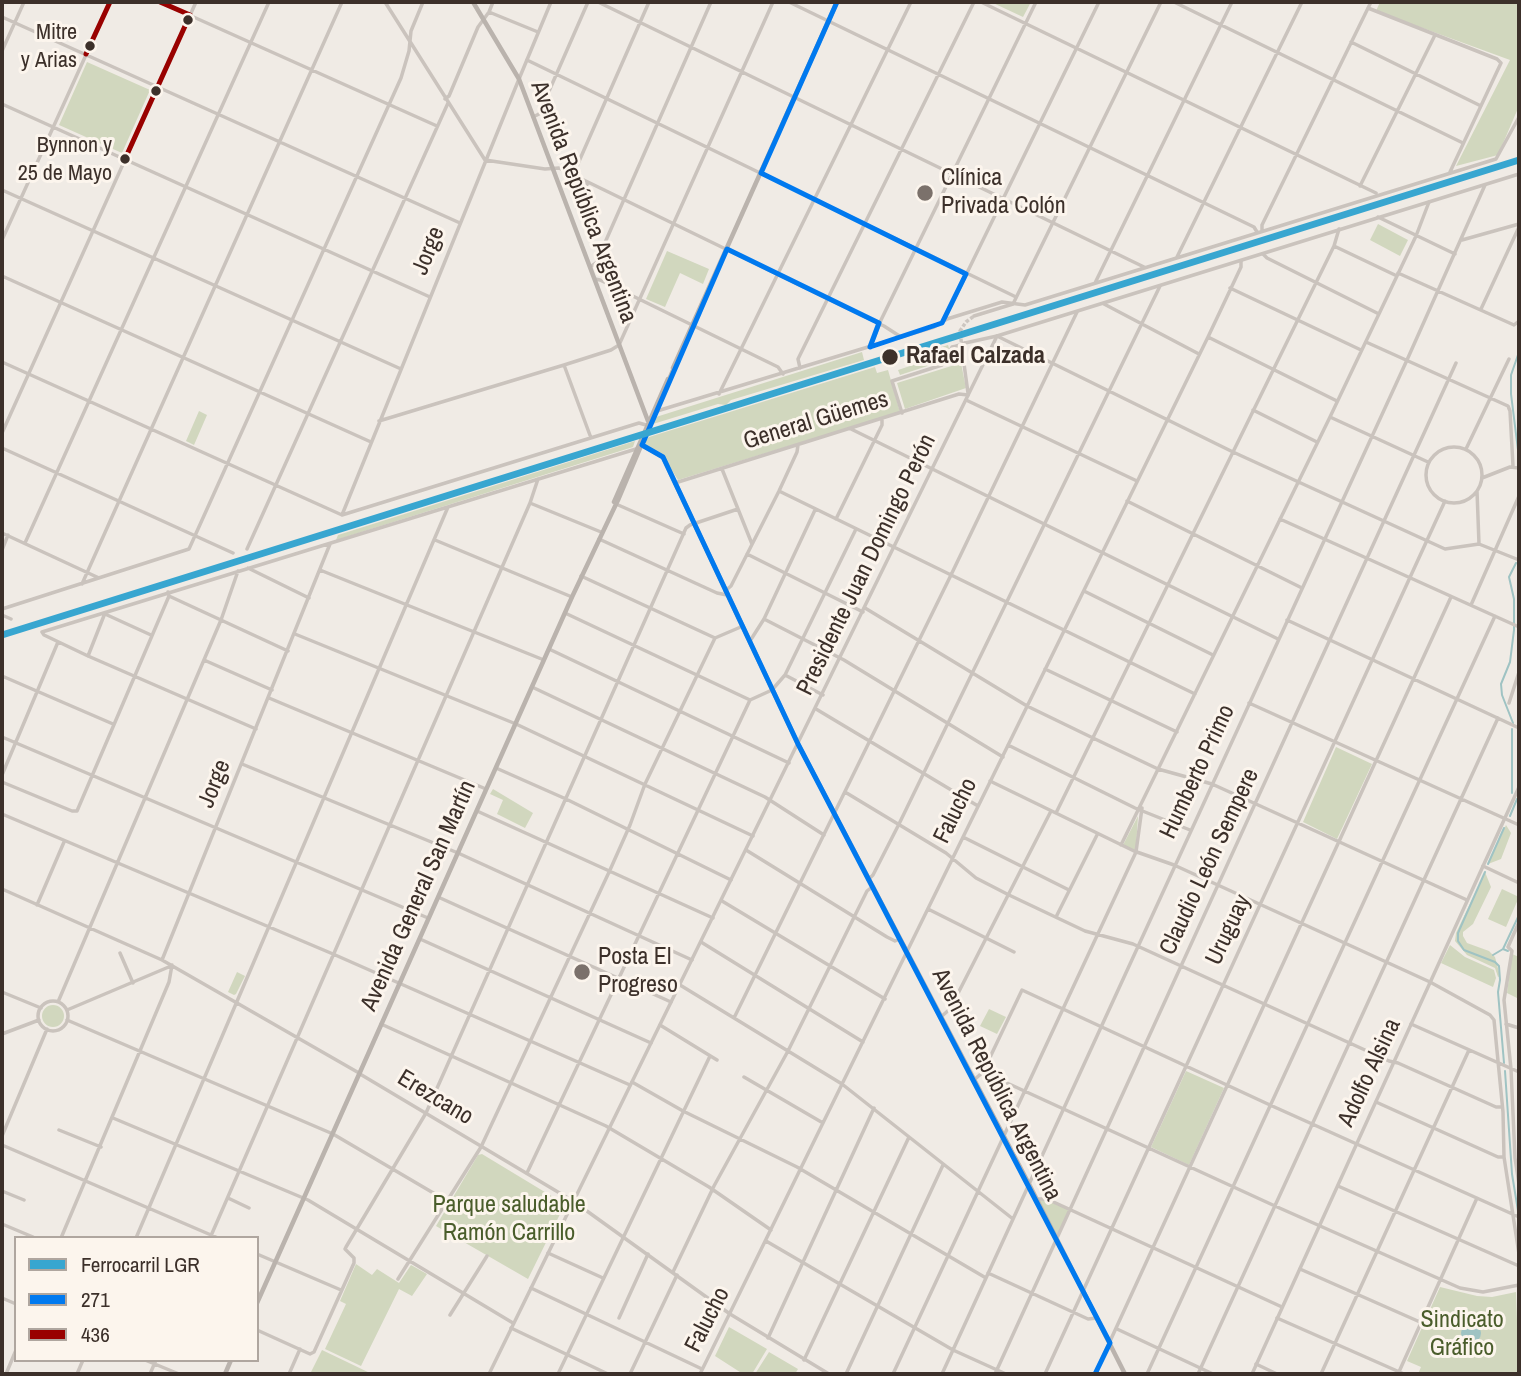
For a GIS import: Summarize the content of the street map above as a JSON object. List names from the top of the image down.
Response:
{
  "streets": {
    "main road": ["Avenida República Argentina", "Avenida General San Martín"],
    "street": [
      "Jorge",
      "General Güemes",
      "Presidente Juan Domingo Perón",
      "Humberto Primo",
      "Falucho",
      "Claudio León Sempere",
      "Uruguay",
      "Adolfo Alsina",
      "Erezcano"
    ]
  },
  "crossings": [
    ["Avenida República Argentina", "Jorge"],
    ["Avenida República Argentina", "General Güemes"],
    ["Avenida República Argentina", "Presidente Juan Domingo Perón"],
    ["Avenida República Argentina", "Humberto Primo"],
    ["Avenida República Argentina", "Falucho"],
    ["Avenida República Argentina", "Claudio León Sempere"],
    ["Avenida República Argentina", "Avenida General San Martín"],
    ["Avenida República Argentina", "Uruguay"],
    ["Jorge", "Erezcano"],
    ["General Güemes", "Presidente Juan Domingo Perón"],
    ["General Güemes", "Falucho"],
    ["Presidente Juan Domingo Perón", "Erezcano"],
    ["Falucho", "Erezcano"],
    ["Avenida General San Martín", "Erezcano"]
  ],
  "parks": ["Parque saludable Ramón Carrillo", "Sindicato Gráfico"],
  "places": [
    "Mitre y Arias",
    "Bynnon y 25 de Mayo",
    "Clínica Privada Colón",
    "Rafael Calzada",
    "Posta El Progreso"
  ],
  "lines": ["transit line 271", "transit line 436", "rail line LGR"],
  "legend": ["Ferrocarril LGR", "271", "436"]
}
